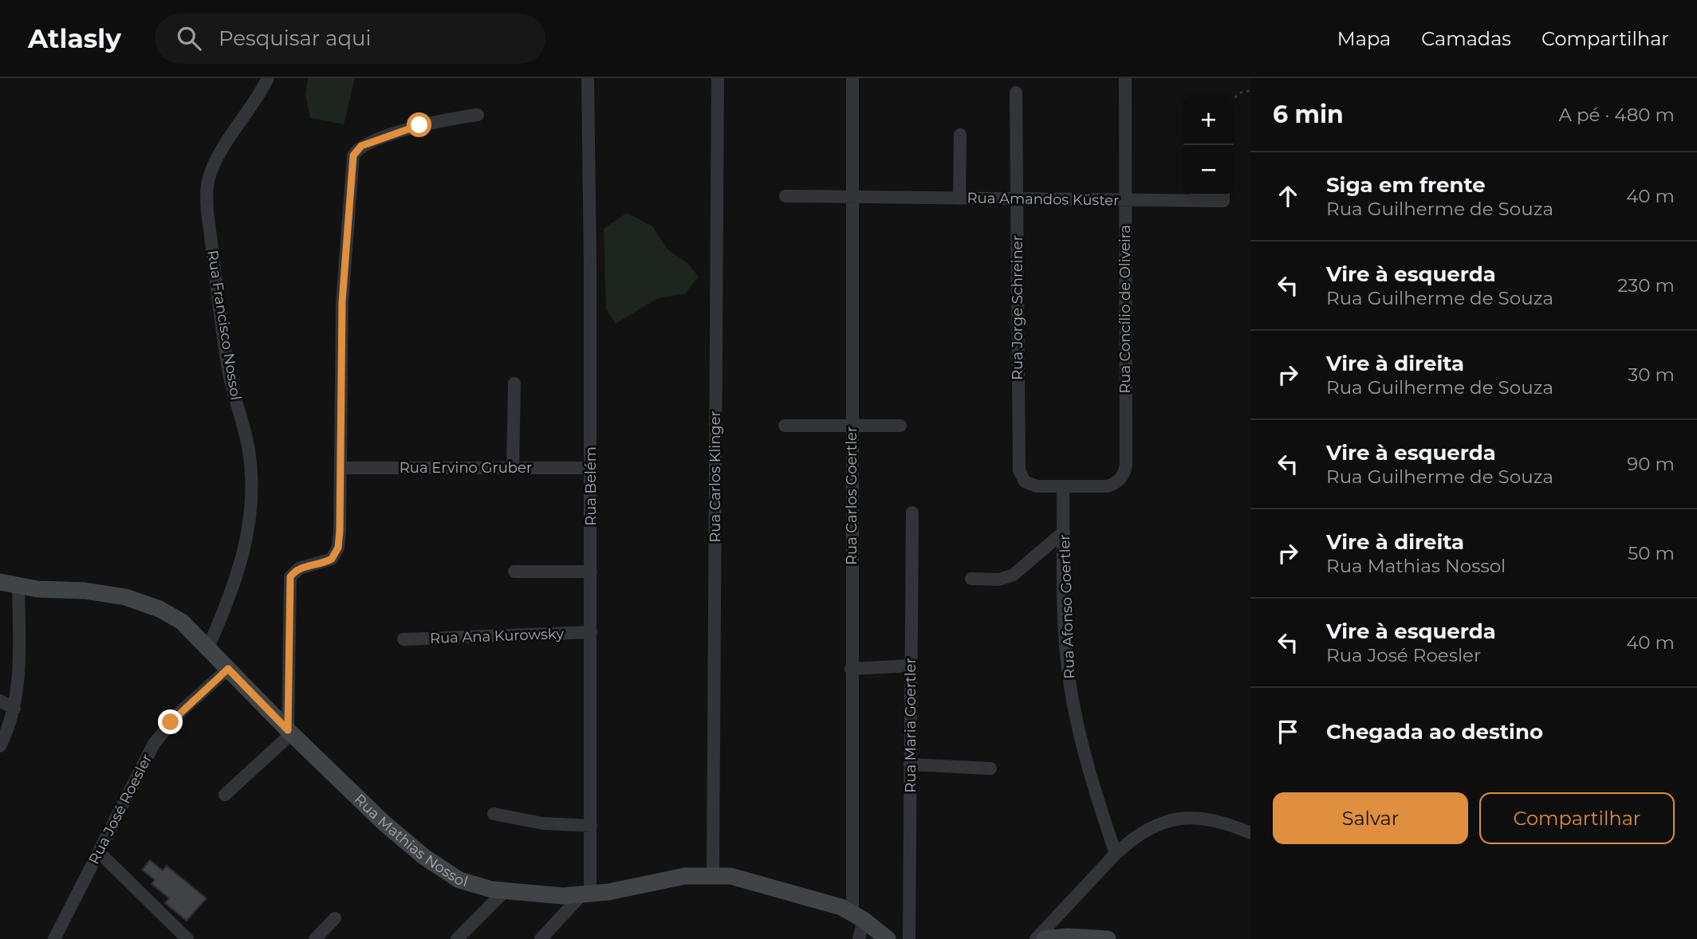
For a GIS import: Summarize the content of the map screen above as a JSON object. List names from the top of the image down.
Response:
{
  "streets": {
    "street": [
      "Rua Amandos Küster",
      "Rua Jorge Schreiner",
      "Rua Concílio de Oliveira",
      "Rua Francisco Nossol",
      "Rua Ervino Gruber",
      "Rua Carlos Klinger",
      "Rua Belém",
      "Rua Carlos Goertler",
      "Rua Afonso Goertler",
      "Rua Ana Kurowsky",
      "Rua Maria Goertler",
      "Rua José Roesler",
      "Rua Mathias Nossol"
    ]
  },
  "crossings": [
    ["Rua Amandos Küster", "Rua Jorge Schreiner"],
    ["Rua Amandos Küster", "Rua Concílio de Oliveira"],
    ["Rua Amandos Küster", "Rua Carlos Goertler"],
    ["Rua Jorge Schreiner", "Rua Concílio de Oliveira"],
    ["Rua Jorge Schreiner", "Rua Afonso Goertler"],
    ["Rua Concílio de Oliveira", "Rua Afonso Goertler"],
    ["Rua Francisco Nossol", "Rua Mathias Nossol"],
    ["Rua Ervino Gruber", "Rua Belém"],
    ["Rua Carlos Klinger", "Rua Mathias Nossol"],
    ["Rua Belém", "Rua Ana Kurowsky"],
    ["Rua Belém", "Rua Mathias Nossol"],
    ["Rua Carlos Goertler", "Rua Mathias Nossol"],
    ["Rua José Roesler", "Rua Mathias Nossol"]
  ],
  "page": {
    "header": "Atlasly",
    "search": "Pesquisar aqui",
    "nav": ["Mapa", "Camadas", "Compartilhar"],
    "heading": ["6 min", "A pé · 480 m"],
    "map_buttons": ["+", "−"],
    "list": [
      ["Siga em frente", "Rua Guilherme de Souza", "40 m"],
      ["Vire à esquerda", "Rua Guilherme de Souza", "230 m"],
      ["Vire à direita", "Rua Guilherme de Souza", "30 m"],
      ["Vire à esquerda", "Rua Guilherme de Souza", "90 m"],
      ["Vire à direita", "Rua Mathias Nossol", "50 m"],
      ["Vire à esquerda", "Rua José Roesler", "40 m"],
      "Chegada ao destino"
    ],
    "buttons": ["Salvar", "Compartilhar"]
  }
}
